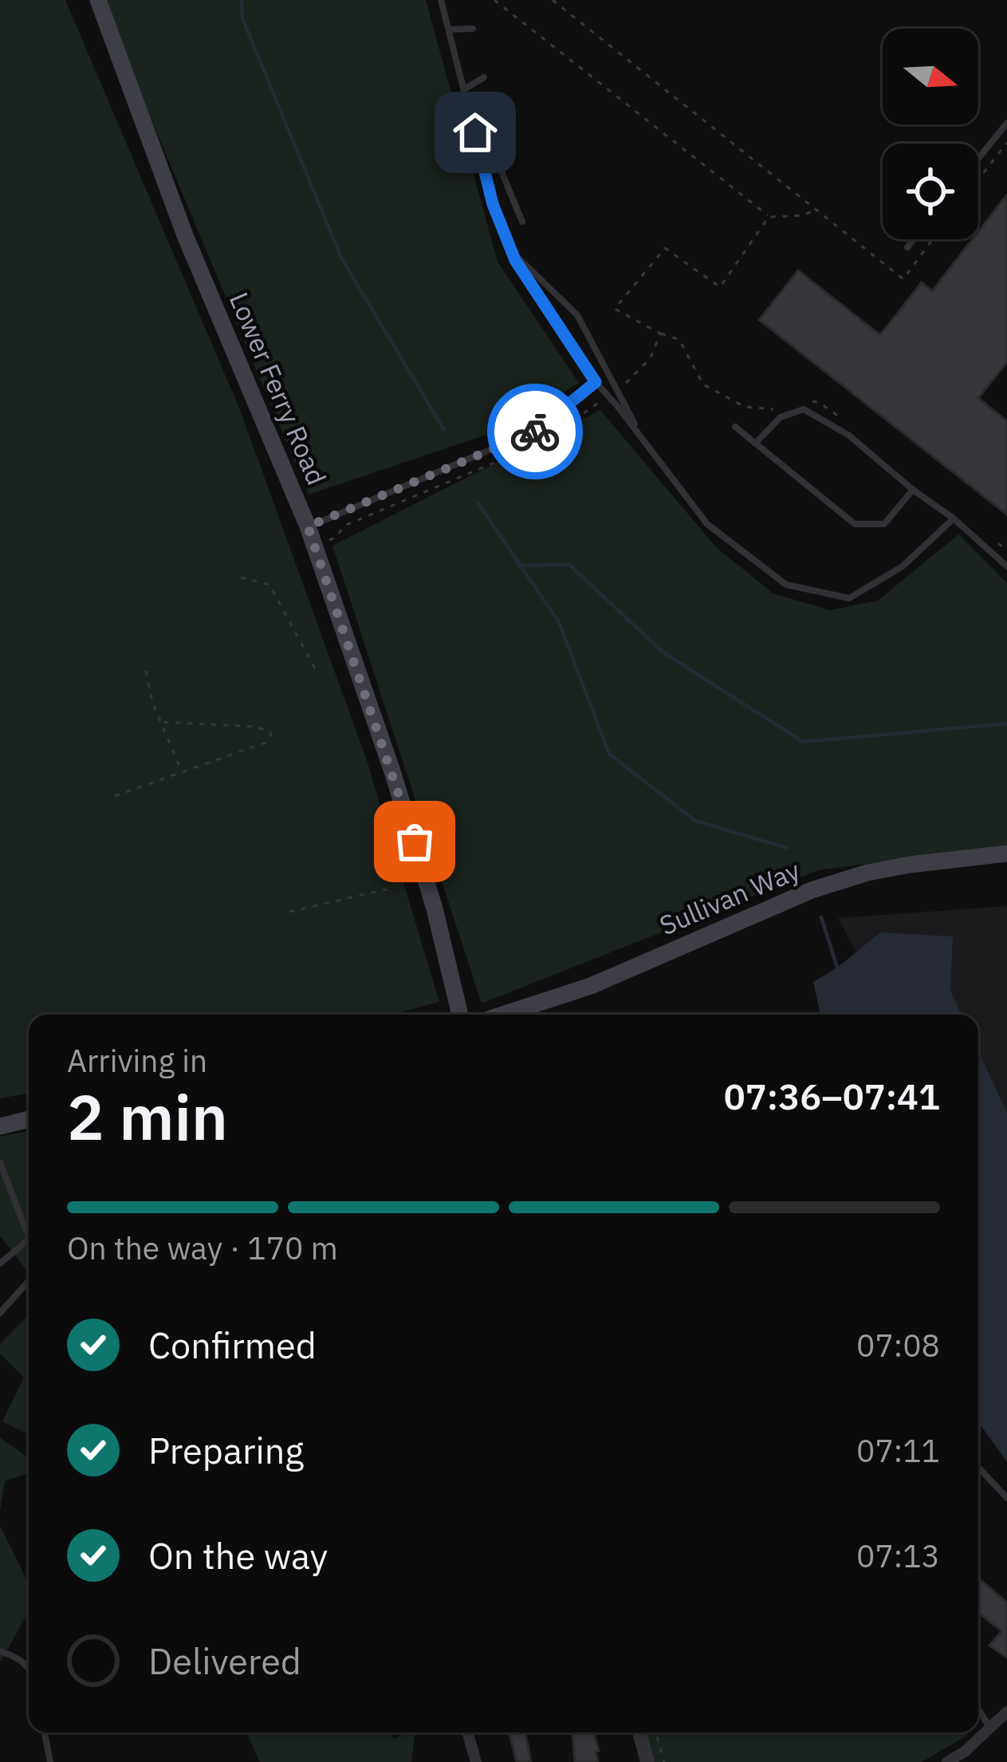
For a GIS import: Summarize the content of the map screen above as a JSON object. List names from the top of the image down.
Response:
{
  "streets": {
    "main road": ["Lower Ferry Road", "Sullivan Way"]
  },
  "north": "right",
  "page": {
    "heading": ["2 min", "Arriving in", "07:36–07:41"],
    "bar": "On the way · 170 m",
    "list": [
      ["Confirmed", "07:08"],
      ["Preparing", "07:11"],
      ["On the way", "07:13"],
      "Delivered"
    ]
  }
}
